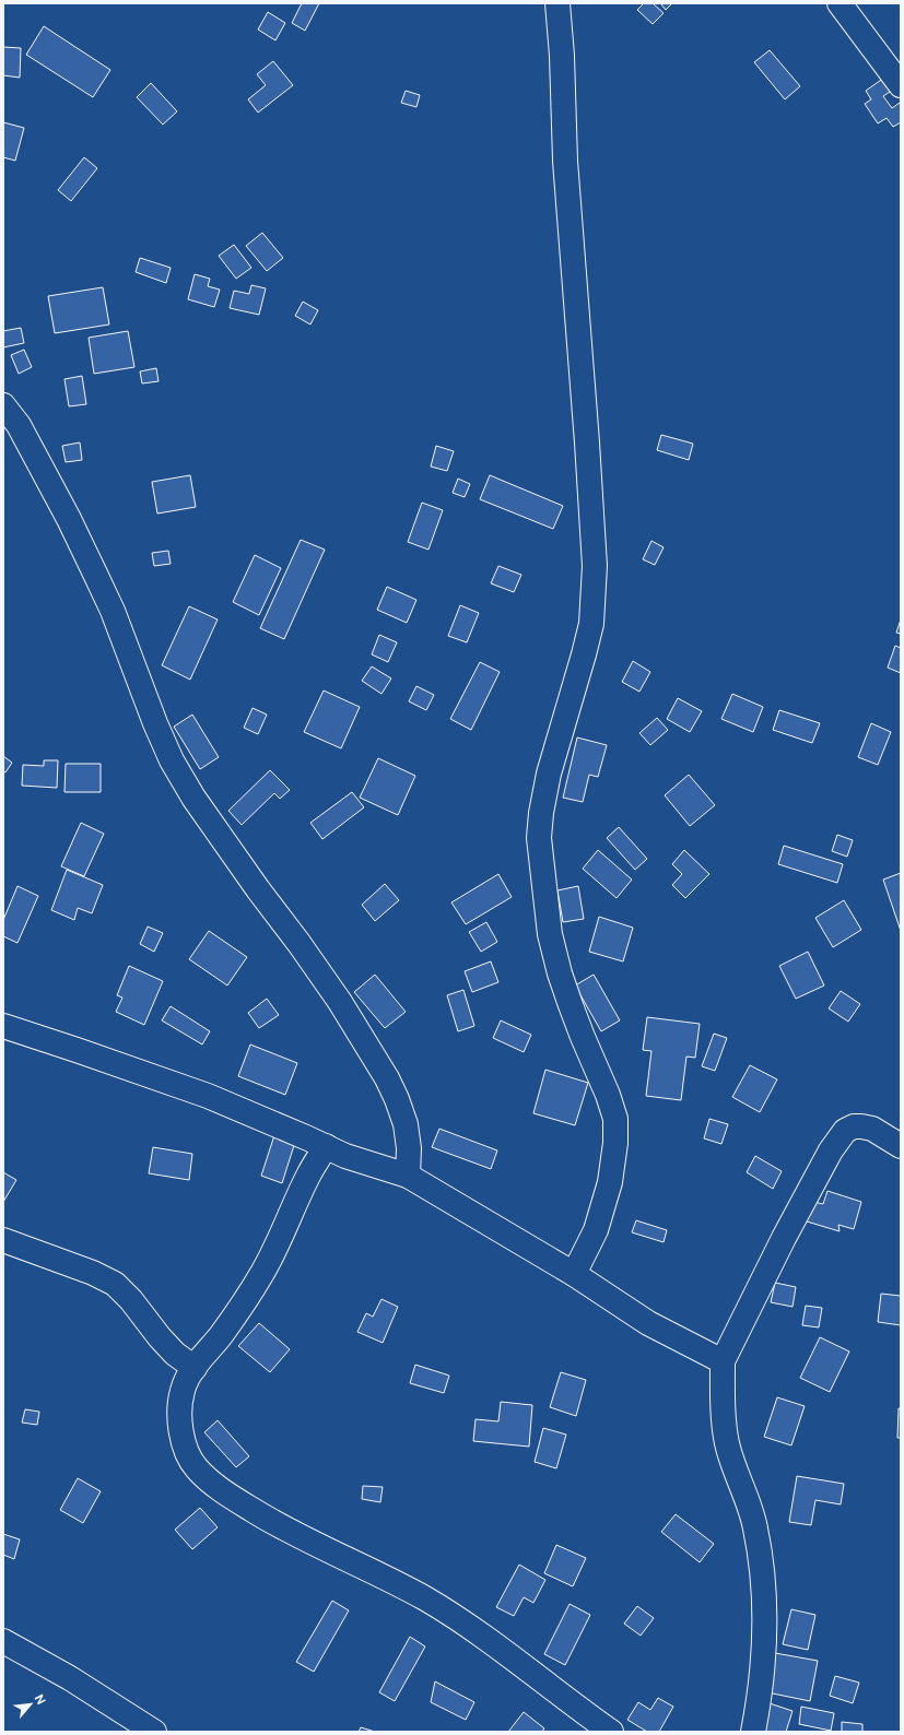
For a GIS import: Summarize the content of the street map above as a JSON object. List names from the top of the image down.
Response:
{
  "north": "top right"
}
